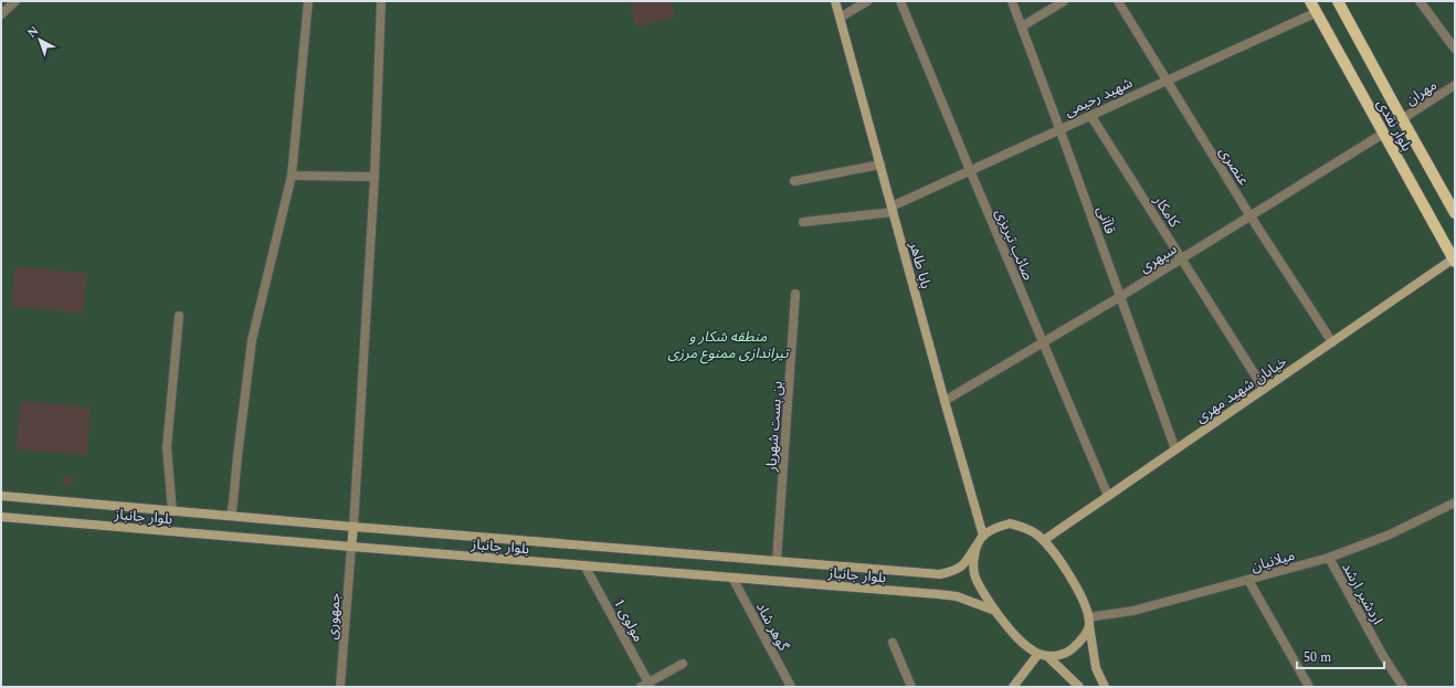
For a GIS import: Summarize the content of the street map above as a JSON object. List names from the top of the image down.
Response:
{
  "streets": {
    "main road": [
      "بلوار نقدی",
      "بابا طاهر",
      "خیابان شهید مهری",
      "بلوار جانباز"
    ],
    "street": [
      "مهران",
      "شهید رحیمی",
      "عنصری",
      "کامکار",
      "قاآنی",
      "صائب تبریزی",
      "سپهری",
      "بن بست شهریار",
      "میلانیان",
      "اردشیر ارشد",
      "جمهوری",
      "مولوی 1",
      "گوهر شاد"
    ]
  },
  "crossings": [
    ["مهران", "بلوار نقدی"],
    ["شهید رحیمی", "بلوار نقدی"],
    ["شهید رحیمی", "عنصری"],
    ["شهید رحیمی", "کامکار"],
    ["شهید رحیمی", "قاآنی"],
    ["شهید رحیمی", "صائب تبریزی"],
    ["شهید رحیمی", "بابا طاهر"],
    ["بلوار نقدی", "سپهری"],
    ["بلوار نقدی", "خیابان شهید مهری"],
    ["عنصری", "سپهری"],
    ["عنصری", "خیابان شهید مهری"],
    ["کامکار", "سپهری"],
    ["کامکار", "خیابان شهید مهری"],
    ["قاآنی", "سپهری"],
    ["قاآنی", "خیابان شهید مهری"],
    ["صائب تبریزی", "سپهری"],
    ["صائب تبریزی", "خیابان شهید مهری"],
    ["سپهری", "بابا طاهر"],
    ["بابا طاهر", "خیابان شهید مهری"],
    ["بابا طاهر", "بلوار جانباز"],
    ["بابا طاهر", "میلانیان"],
    ["خیابان شهید مهری", "بلوار جانباز"],
    ["خیابان شهید مهری", "میلانیان"],
    ["بن بست شهریار", "بلوار جانباز"],
    ["بلوار جانباز", "میلانیان"],
    ["بلوار جانباز", "جمهوری"],
    ["بلوار جانباز", "مولوی 1"],
    ["بلوار جانباز", "گوهر شاد"],
    ["میلانیان", "اردشیر ارشد"]
  ],
  "parks": ["منطقه شکار و تیراندازی ممنوع مرزی"],
  "scale_bar": "50 m",
  "north": "top left"
}
